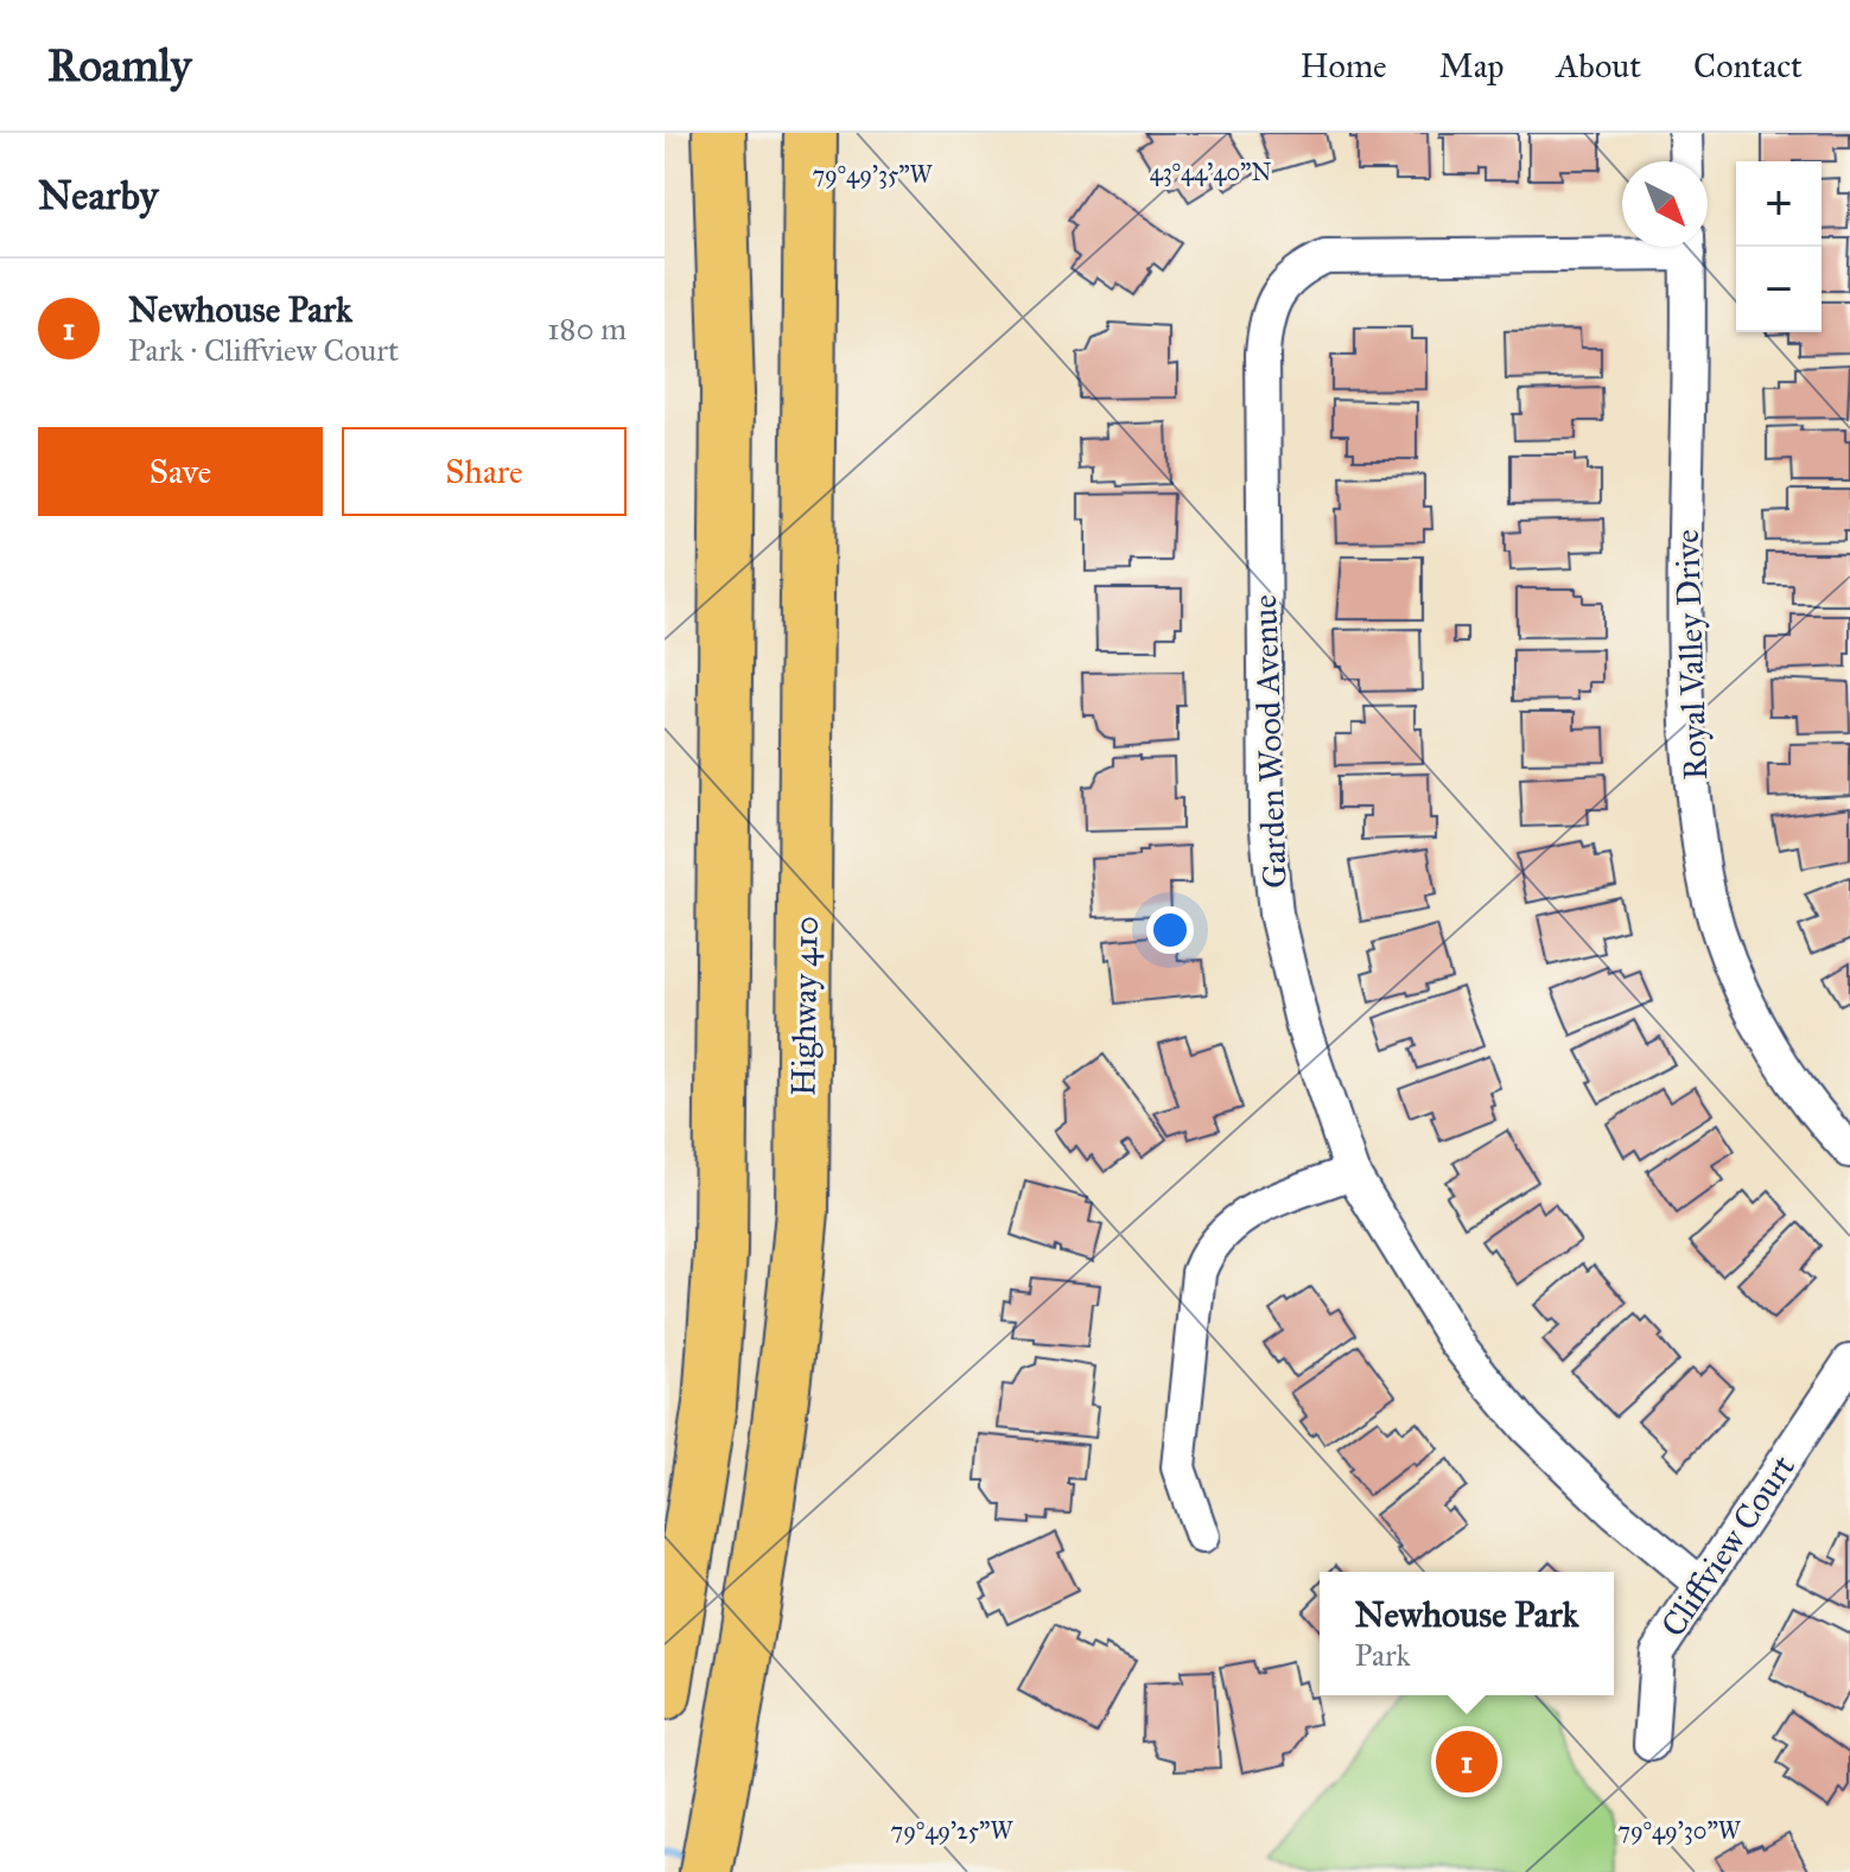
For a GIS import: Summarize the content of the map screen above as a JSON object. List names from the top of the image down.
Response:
{
  "streets": {
    "highway": ["Highway 410"],
    "street": ["Royal Valley Drive", "Garden Wood Avenue", "Cliffview Court"]
  },
  "crossings": [
    ["Garden Wood Avenue", "Cliffview Court"]
  ],
  "north": "bottom right",
  "page": {
    "header": "Roamly",
    "nav": [
      "Home",
      "Map",
      "About",
      "Contact"
    ],
    "heading": "Nearby",
    "map_buttons": ["+", "−"],
    "list": [
      {
        "mark": "1",
        "name": "Newhouse Park",
        "note": "Park · Cliffview Court",
        "value": "180 m"
      }
    ],
    "buttons": ["Save", "Share"],
    "popup": ["Newhouse Park", "Park"],
    "pins": "1"
  },
  "coordinates": [
    "43°44'40\"N",
    "79°49'35\"W",
    "79°49'25\"W",
    "79°49'30\"W"
  ]
}
